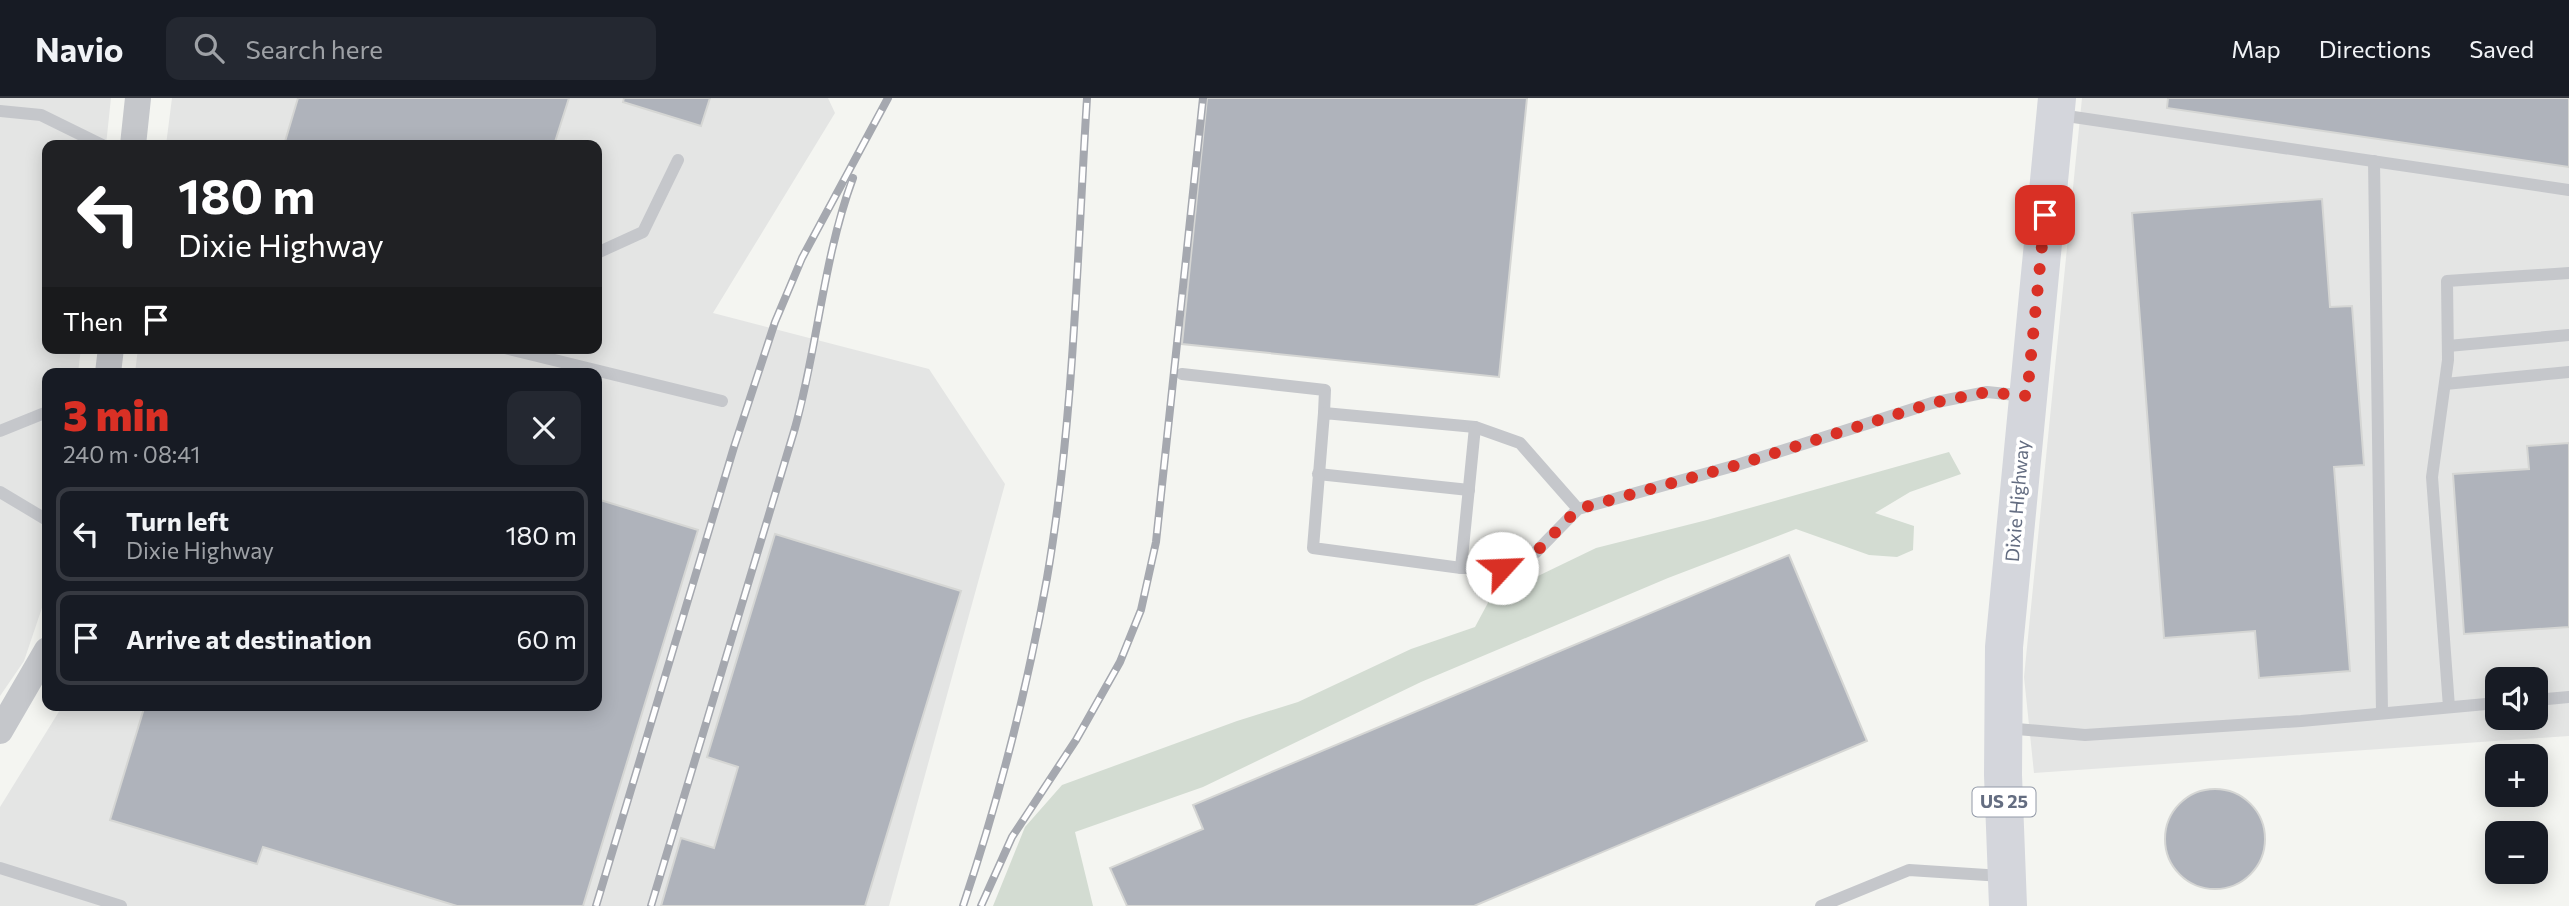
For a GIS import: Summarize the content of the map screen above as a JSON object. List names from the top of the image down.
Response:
{
  "streets": {
    "main road": ["Dixie Highway", "US 25"]
  },
  "page": {
    "header": "Navio",
    "search": "Search here",
    "nav": ["Map", "Directions", "Saved"],
    "turn": ["180 m", "Dixie Highway"],
    "then": "Then",
    "heading": ["3 min", "240 m · 08:41"],
    "list": [
      {
        "name": "Turn left",
        "note": "Dixie Highway",
        "value": "180 m"
      },
      {
        "name": "Arrive at destination",
        "value": "60 m"
      }
    ],
    "map_buttons": ["+", "−"]
  }
}
